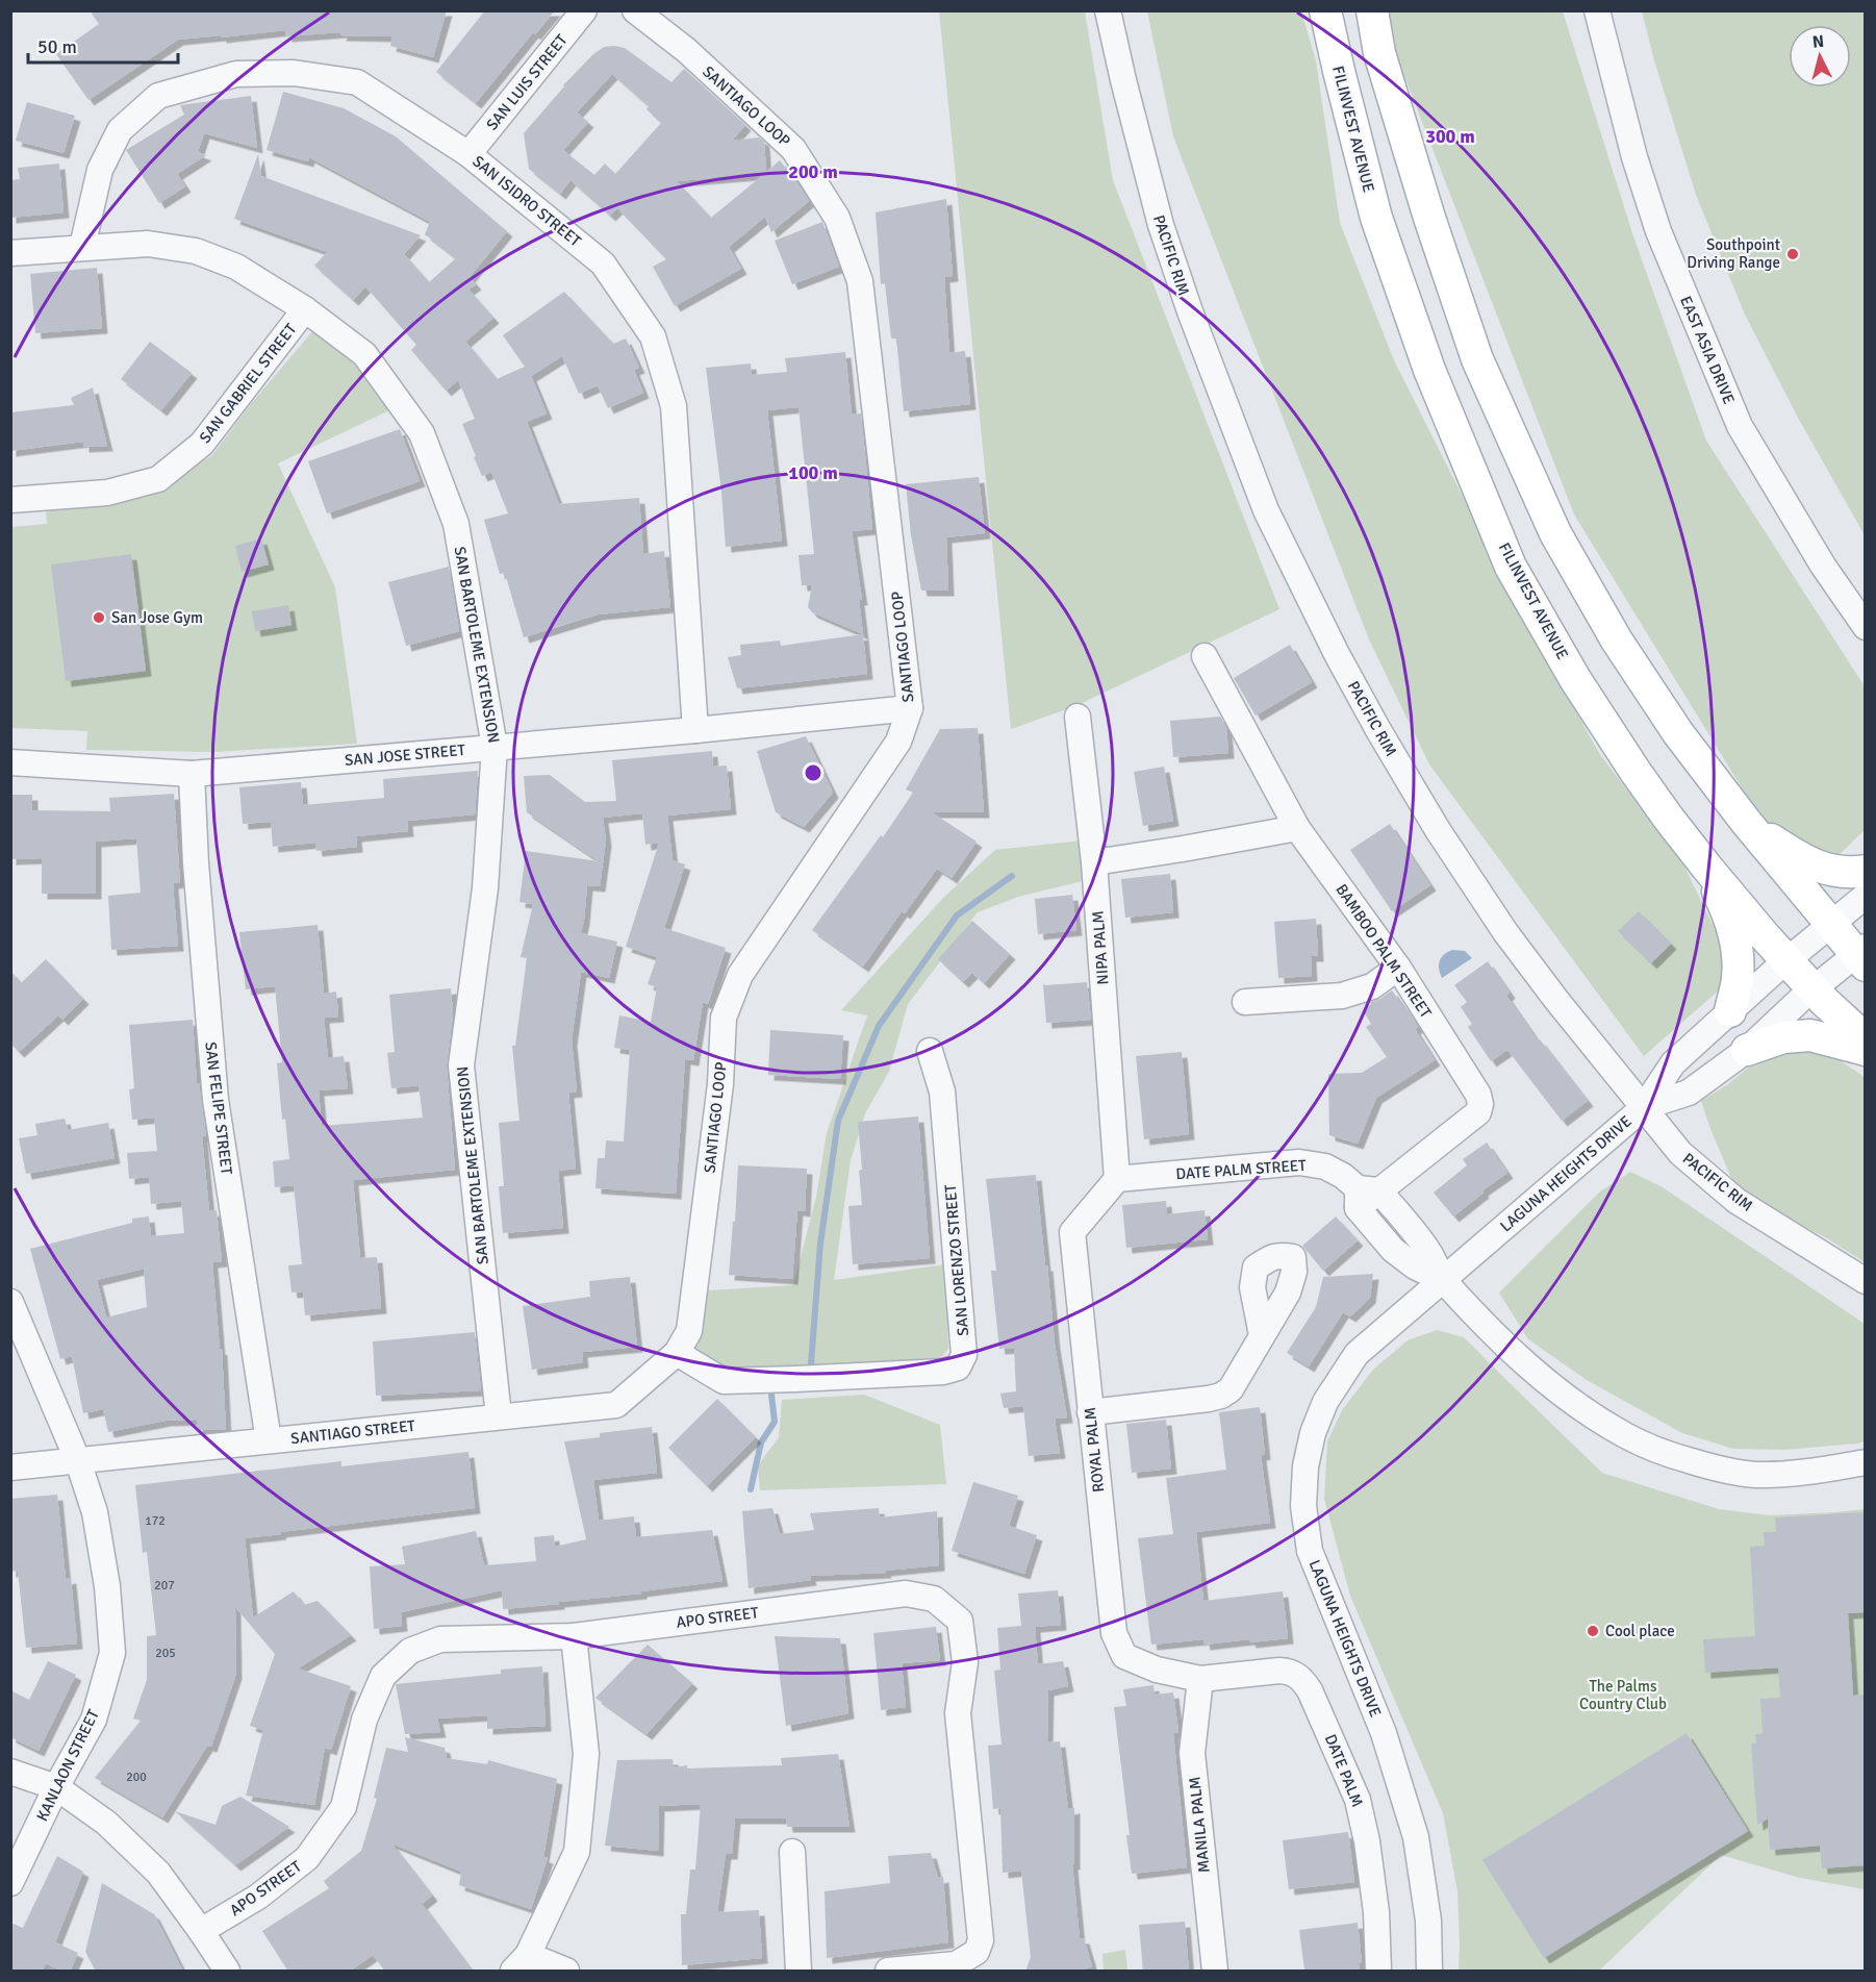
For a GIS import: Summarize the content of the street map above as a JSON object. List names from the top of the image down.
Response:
{
  "streets": {
    "main road": ["FILINVEST AVENUE"],
    "street": [
      "SAN LUIS STREET",
      "SANTIAGO LOOP",
      "SAN ISIDRO STREET",
      "PACIFIC RIM",
      "EAST ASIA DRIVE",
      "SAN GABRIEL STREET",
      "SAN BARTOLEME EXTENSION",
      "SAN JOSE STREET",
      "NIPA PALM",
      "BAMBOO PALM STREET",
      "SAN FELIPE STREET",
      "DATE PALM STREET",
      "LAGUNA HEIGHTS DRIVE",
      "SAN LORENZO STREET",
      "SANTIAGO STREET",
      "ROYAL PALM",
      "APO STREET",
      "KANLAON STREET",
      "DATE PALM",
      "MANILA PALM"
    ]
  },
  "crossings": [
    ["SAN LUIS STREET", "SAN ISIDRO STREET"],
    ["SANTIAGO LOOP", "SAN JOSE STREET"],
    ["SANTIAGO LOOP", "SAN LORENZO STREET"],
    ["SANTIAGO LOOP", "SANTIAGO STREET"],
    ["FILINVEST AVENUE", "LAGUNA HEIGHTS DRIVE"],
    ["SAN ISIDRO STREET", "SAN BARTOLEME EXTENSION"],
    ["SAN ISIDRO STREET", "SAN JOSE STREET"],
    ["PACIFIC RIM", "LAGUNA HEIGHTS DRIVE"],
    ["SAN GABRIEL STREET", "SAN BARTOLEME EXTENSION"],
    ["SAN BARTOLEME EXTENSION", "SAN JOSE STREET"],
    ["SAN BARTOLEME EXTENSION", "SANTIAGO STREET"],
    ["SAN JOSE STREET", "SAN FELIPE STREET"],
    ["NIPA PALM", "DATE PALM STREET"],
    ["NIPA PALM", "ROYAL PALM"],
    ["BAMBOO PALM STREET", "DATE PALM STREET"],
    ["SAN FELIPE STREET", "SANTIAGO STREET"],
    ["DATE PALM STREET", "LAGUNA HEIGHTS DRIVE"],
    ["DATE PALM STREET", "ROYAL PALM"],
    ["SAN LORENZO STREET", "SANTIAGO STREET"],
    ["SANTIAGO STREET", "KANLAON STREET"],
    ["ROYAL PALM", "DATE PALM"],
    ["ROYAL PALM", "MANILA PALM"],
    ["DATE PALM", "MANILA PALM"]
  ],
  "parks": ["The Palms Country Club"],
  "places": ["Southpoint Driving Range", "San Jose Gym", "Cool place"],
  "house_numbers": [
    "172",
    "207",
    "205",
    "200"
  ],
  "scale_bar": "50 m",
  "north": "top",
  "rings": ["300 m", "200 m", "100 m"]
}
